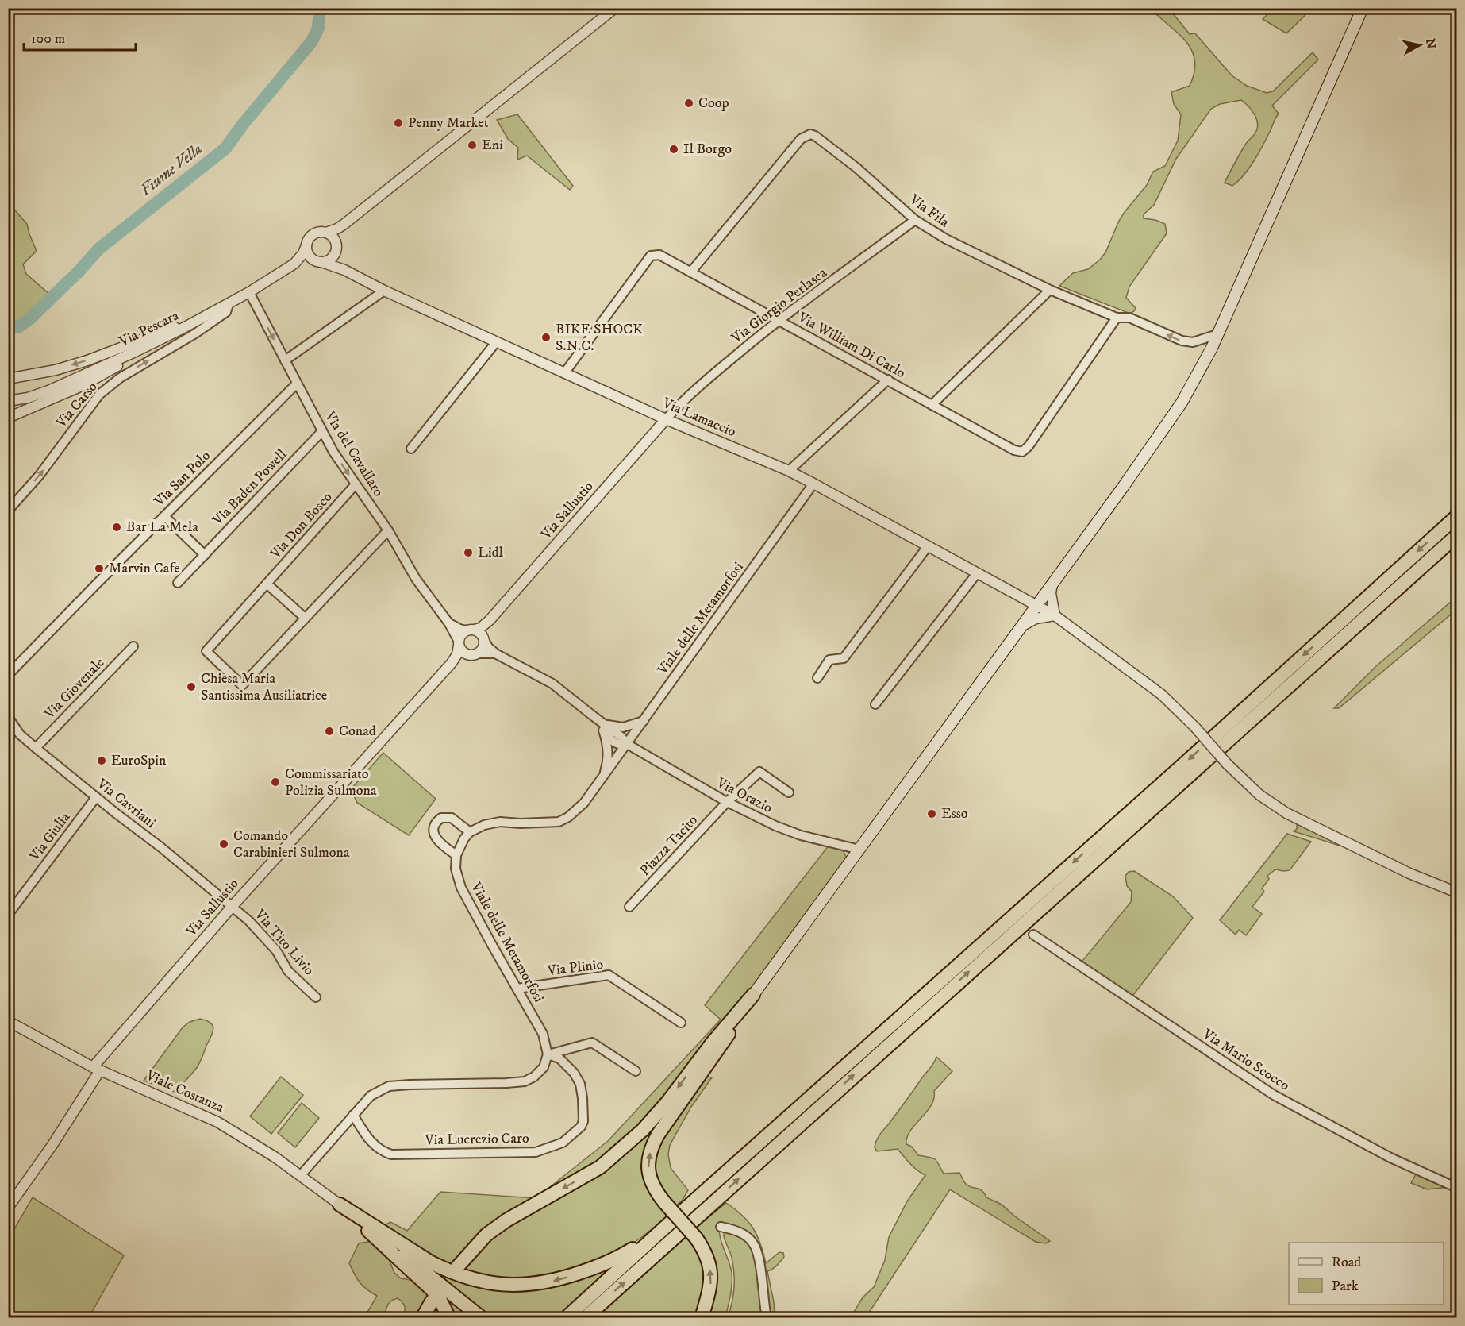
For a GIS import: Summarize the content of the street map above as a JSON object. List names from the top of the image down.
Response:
{
  "streets": {
    "street": [
      "Via Fila",
      "Via Giorgio Perlasca",
      "Via Pescara",
      "Via William Di Carlo",
      "Via Carso",
      "Via Lamaccio",
      "Via del Cavallaro",
      "Via San Polo",
      "Via Baden Powell",
      "Via Sallustio",
      "Via Don Bosco",
      "Viale delle Metamorfosi",
      "Via Giovenale",
      "Via Orazio",
      "Via Cavriani",
      "Via Giulia",
      "Piazza Tacito",
      "Via Tito Livio",
      "Via Plinio",
      "Via Mario Scocco",
      "Viale Costanza",
      "Via Lucrezio Caro"
    ]
  },
  "crossings": [
    ["Via Fila", "Via Giorgio Perlasca"],
    ["Via Fila", "Via William Di Carlo"],
    ["Via Giorgio Perlasca", "Via William Di Carlo"],
    ["Via Giorgio Perlasca", "Via Lamaccio"],
    ["Via Giorgio Perlasca", "Via Sallustio"],
    ["Via Pescara", "Via Carso"],
    ["Via Pescara", "Via Lamaccio"],
    ["Via Pescara", "Via del Cavallaro"],
    ["Via William Di Carlo", "Via Lamaccio"],
    ["Via Lamaccio", "Via Sallustio"],
    ["Via Lamaccio", "Viale delle Metamorfosi"],
    ["Via del Cavallaro", "Via San Polo"],
    ["Via del Cavallaro", "Via Baden Powell"],
    ["Via del Cavallaro", "Via Sallustio"],
    ["Via del Cavallaro", "Via Don Bosco"],
    ["Via del Cavallaro", "Via Orazio"],
    ["Via Sallustio", "Via Orazio"],
    ["Via Sallustio", "Via Cavriani"],
    ["Via Sallustio", "Via Tito Livio"],
    ["Via Sallustio", "Viale Costanza"],
    ["Viale delle Metamorfosi", "Via Orazio"],
    ["Viale delle Metamorfosi", "Via Plinio"],
    ["Viale delle Metamorfosi", "Via Lucrezio Caro"],
    ["Via Giovenale", "Via Cavriani"],
    ["Via Orazio", "Piazza Tacito"],
    ["Via Cavriani", "Via Giulia"],
    ["Via Cavriani", "Via Tito Livio"]
  ],
  "water": ["Fiume Vella"],
  "places": [
    "Coop",
    "Penny Market",
    "Eni",
    "Il Borgo",
    "BIKE SHOCK S.N.C.",
    "Bar La Mela",
    "Lidl",
    "Marvin Cafe",
    "Chiesa Maria Santissima Ausiliatrice",
    "Conad",
    "EuroSpin",
    "Commissariato Polizia Sulmona",
    "Esso",
    "Comando Carabinieri Sulmona"
  ],
  "legend": ["Road", "Park"],
  "scale_bar": "100 m",
  "north": "right"
}
